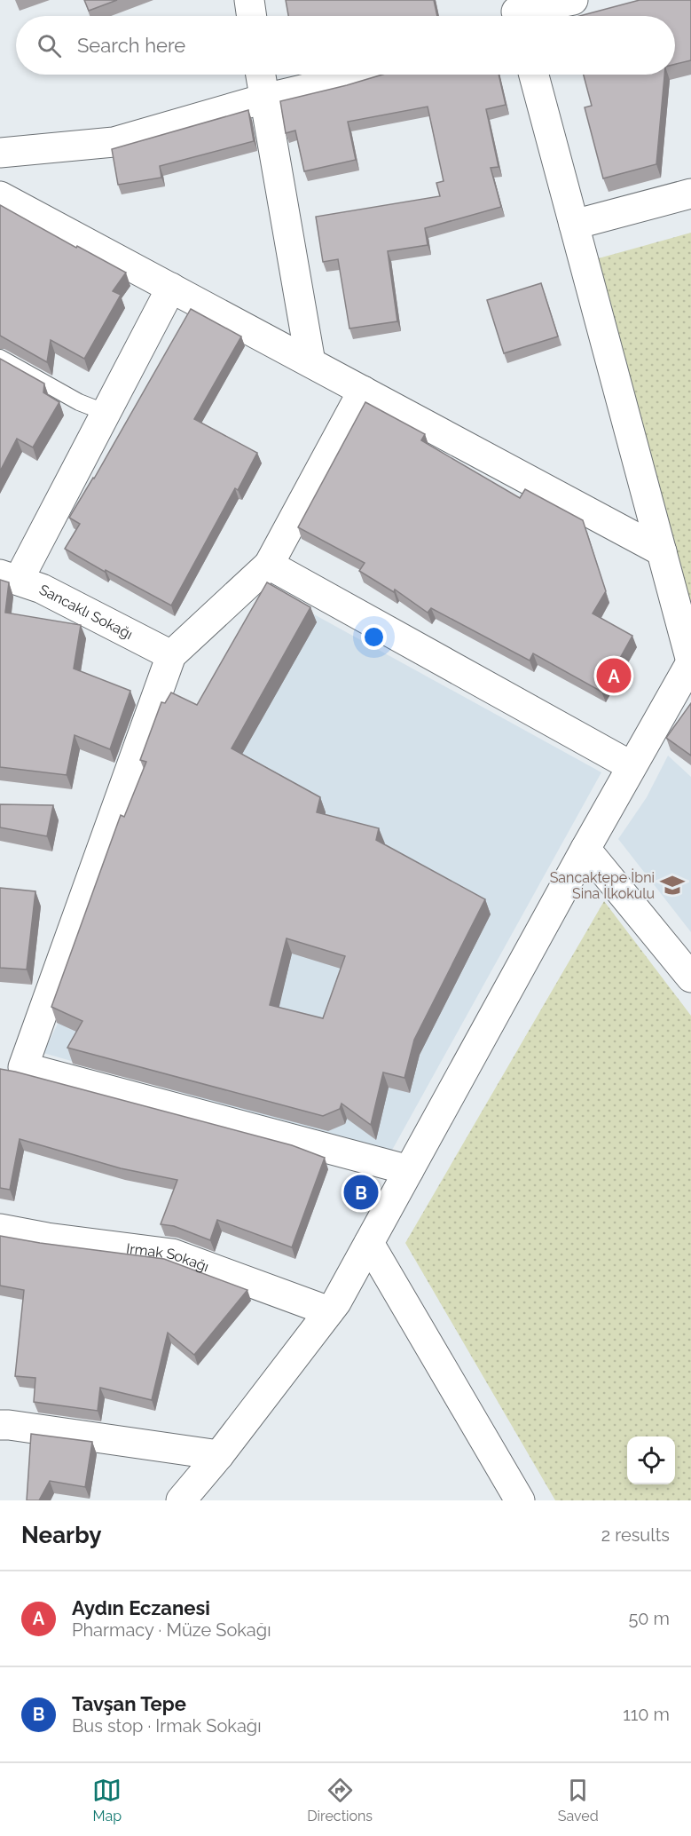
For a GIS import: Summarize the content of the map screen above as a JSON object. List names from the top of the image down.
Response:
{
  "streets": {
    "street": ["Sancaklı Sokağı", "Irmak Sokağı"]
  },
  "places": {
    "school or university": ["Sancaktepe İbni Sina İlkokulu"]
  },
  "page": {
    "search": "Search here",
    "pins": ["A", "B"],
    "heading": ["Nearby", "2 results"],
    "list": [
      {
        "mark": "A",
        "name": "Aydın Eczanesi",
        "note": "Pharmacy · Müze Sokağı",
        "value": "50 m"
      },
      {
        "mark": "B",
        "name": "Tavşan Tepe",
        "note": "Bus stop · Irmak Sokağı",
        "value": "110 m"
      }
    ],
    "nav": ["Map", "Directions", "Saved"]
  }
}
